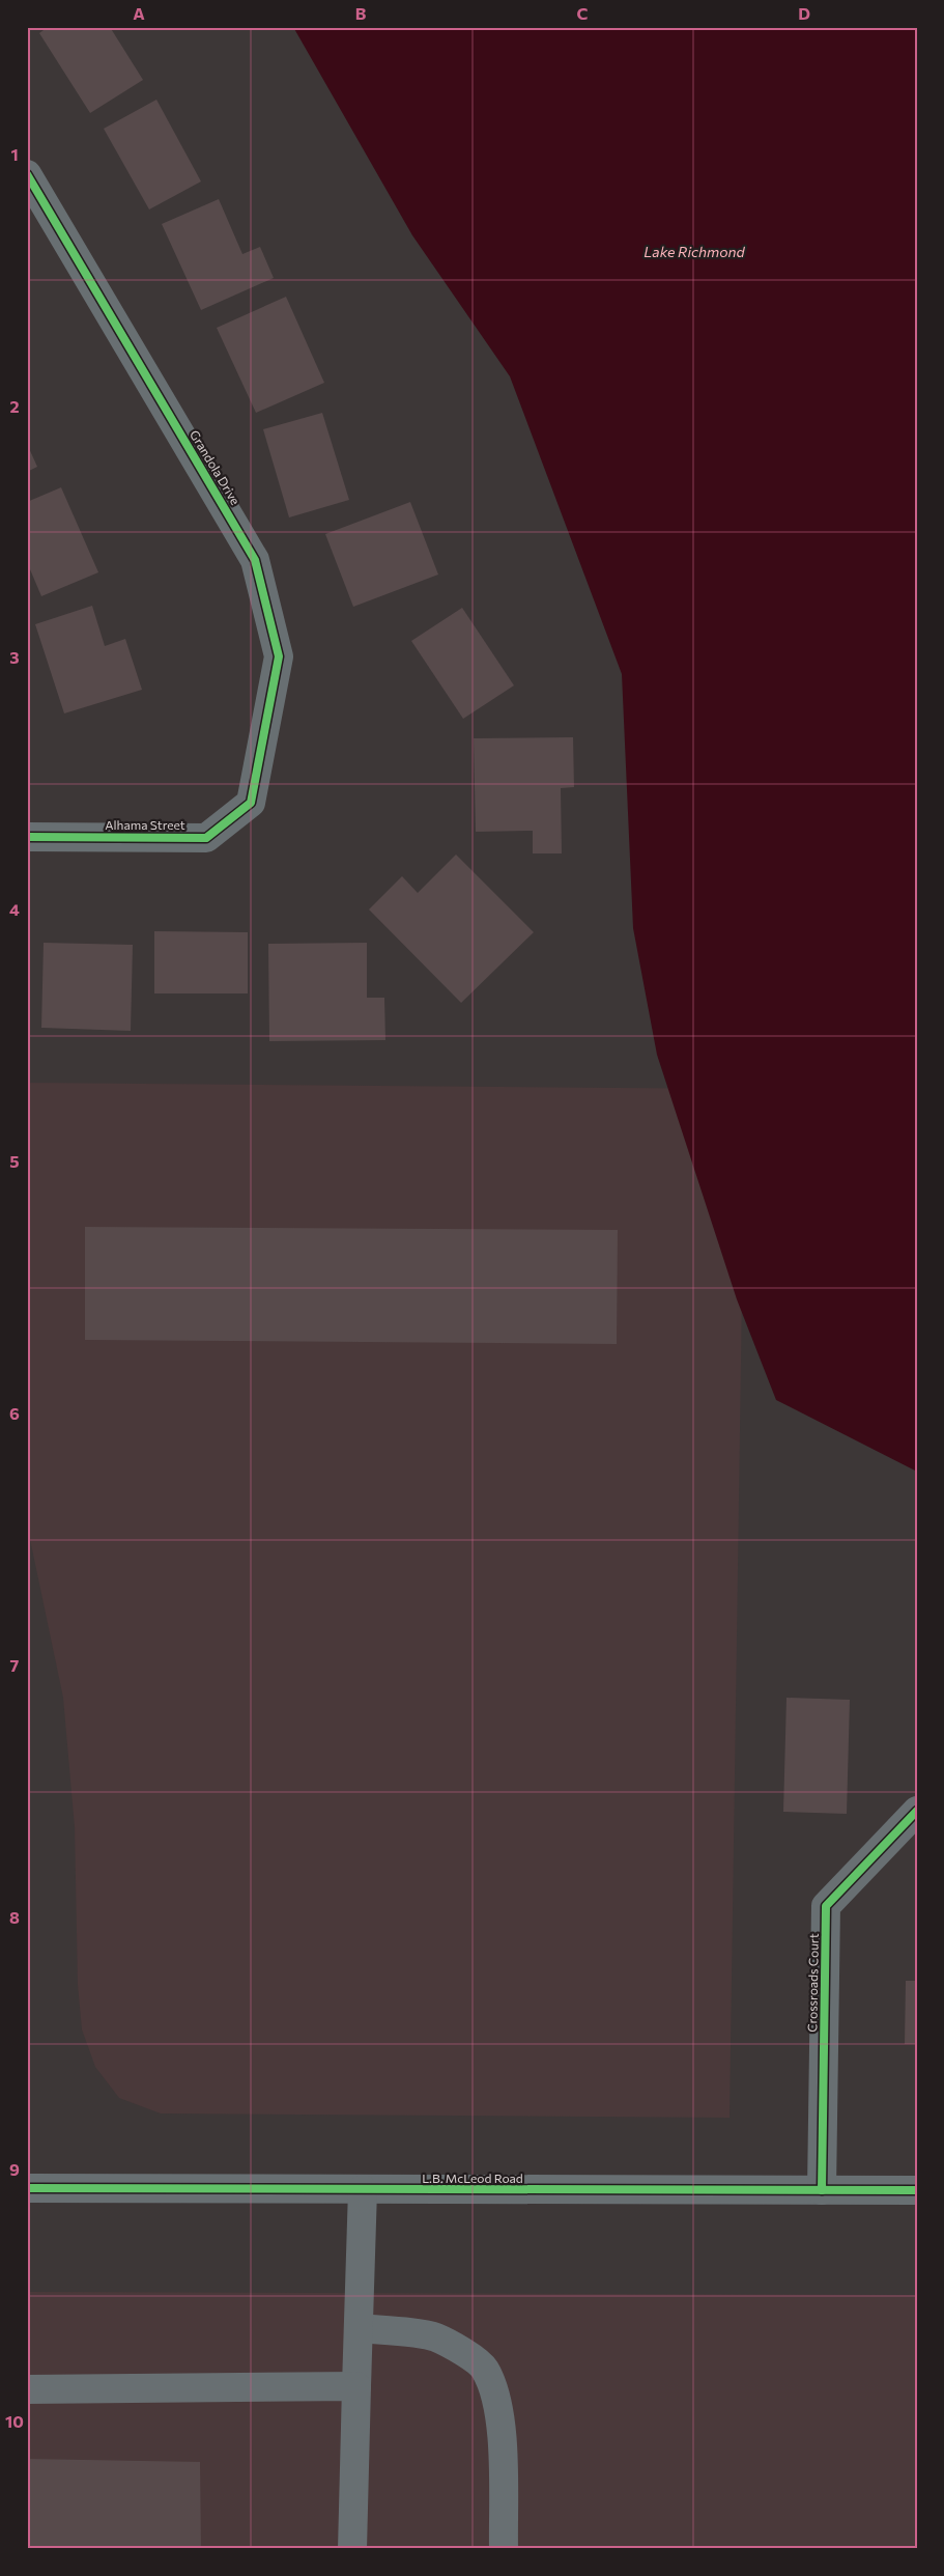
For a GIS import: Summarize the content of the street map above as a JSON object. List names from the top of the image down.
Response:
{
  "streets": {
    "street": [
      "Grandola Drive",
      "Alhama Street",
      "Crossroads Court",
      "L.B. McLeod Road"
    ]
  },
  "crossings": [
    ["Grandola Drive", "Alhama Street"],
    ["Crossroads Court", "L.B. McLeod Road"]
  ],
  "water": ["Lake Richmond"],
  "grid": {
    "columns": [
      "A",
      "B",
      "C",
      "D"
    ],
    "rows": [
      "1",
      "2",
      "3",
      "4",
      "5",
      "6",
      "7",
      "8",
      "9",
      "10"
    ]
  }
}
